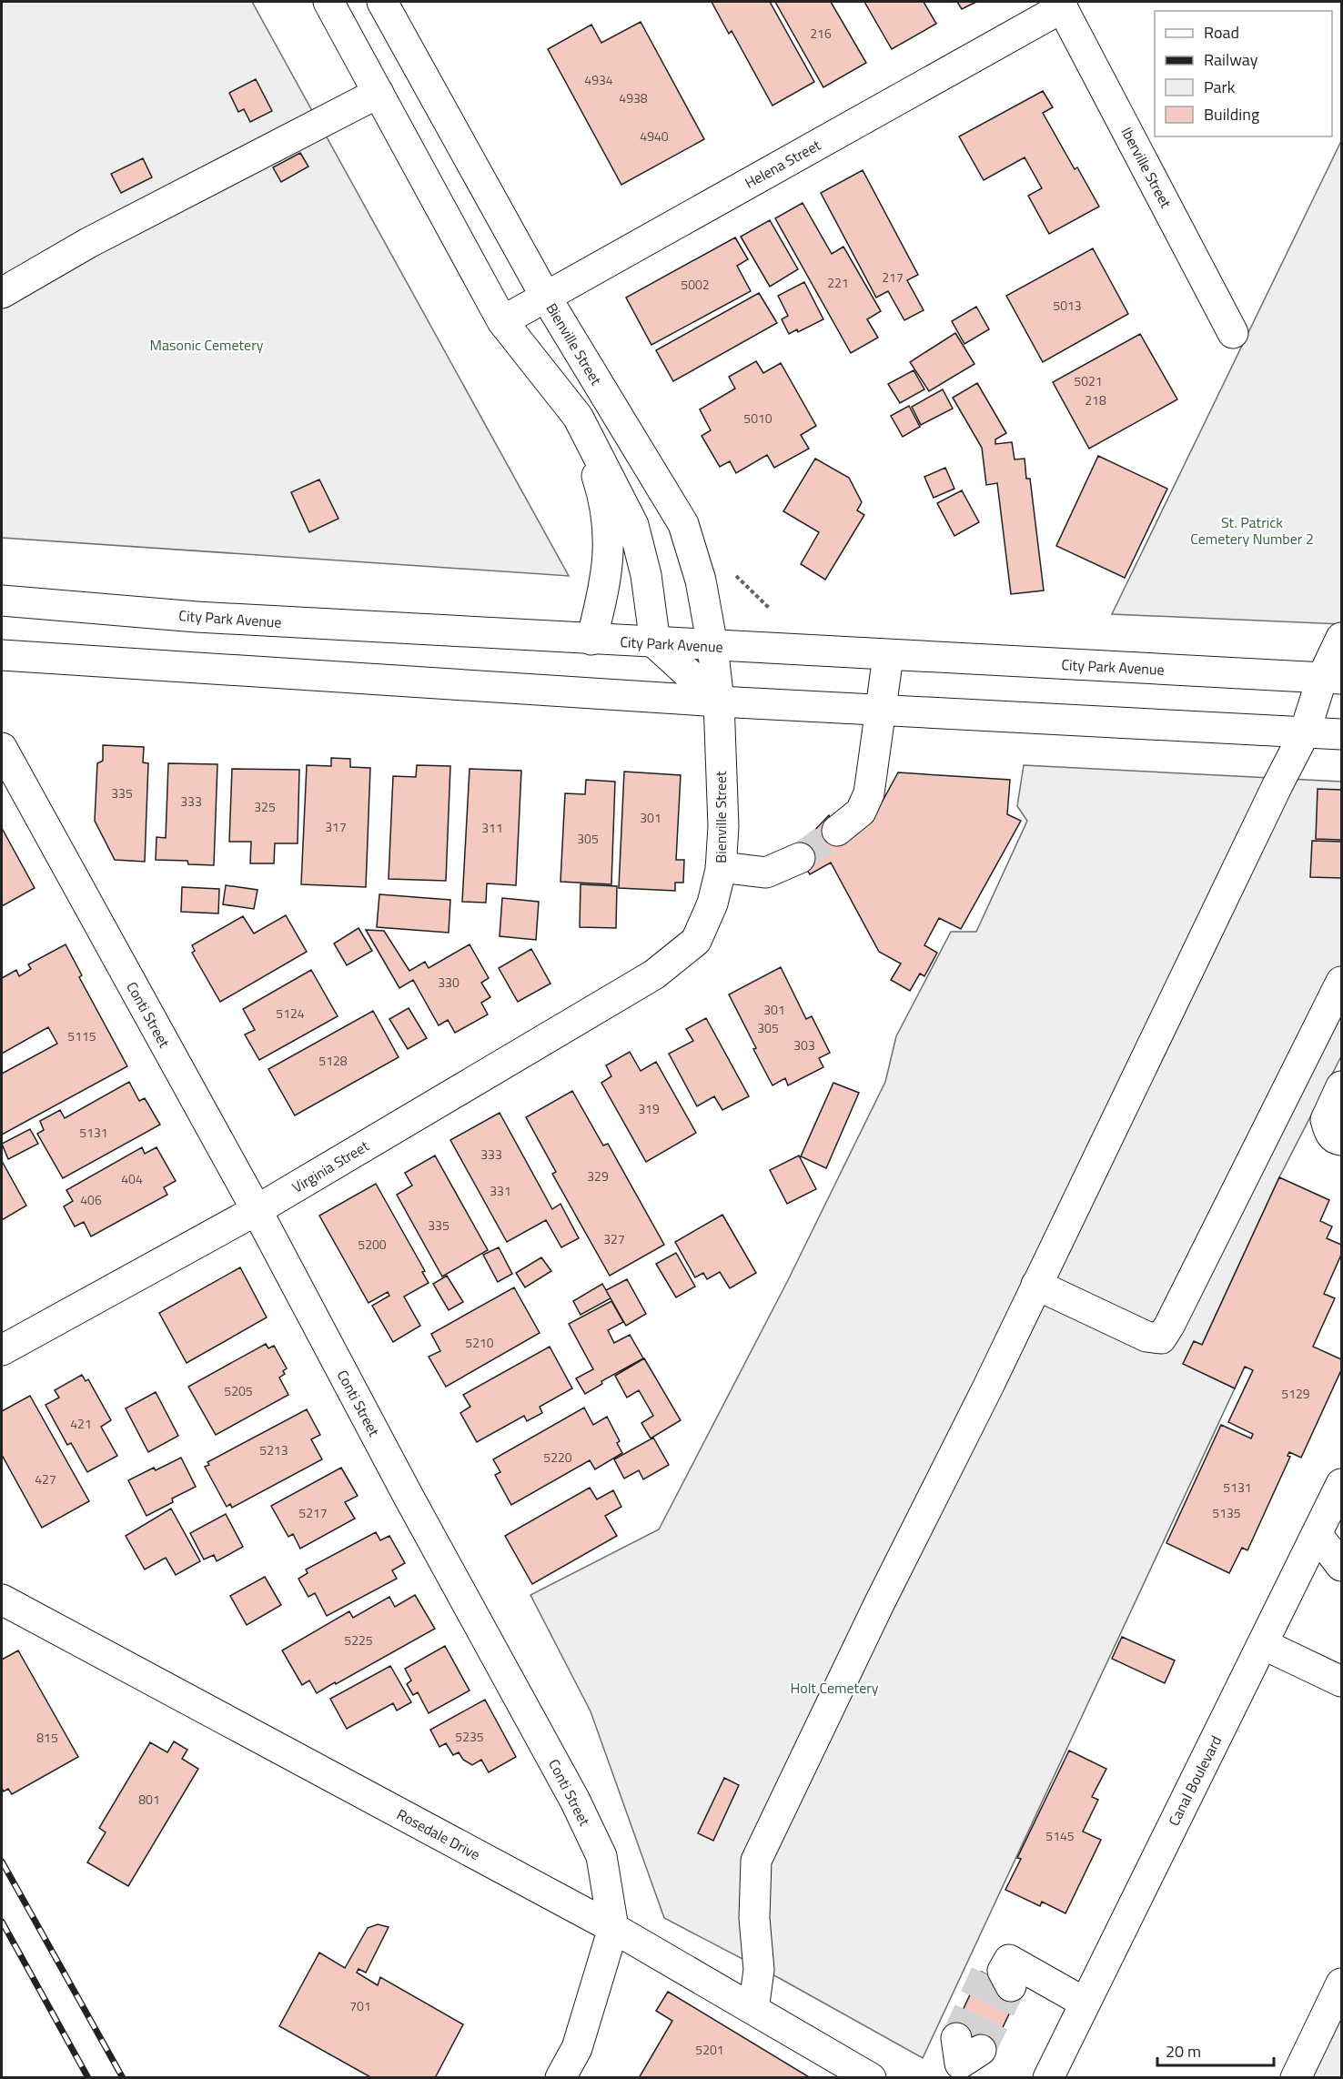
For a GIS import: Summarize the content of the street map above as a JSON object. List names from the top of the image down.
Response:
{
  "streets": {
    "street": [
      "Helena Street",
      "Iberville Street",
      "Bienville Street",
      "City Park Avenue",
      "Conti Street",
      "Virginia Street",
      "Canal Boulevard",
      "Rosedale Drive"
    ]
  },
  "crossings": [
    ["Helena Street", "Iberville Street"],
    ["Helena Street", "Bienville Street"],
    ["Bienville Street", "City Park Avenue"],
    ["Bienville Street", "Virginia Street"],
    ["Conti Street", "Virginia Street"],
    ["Conti Street", "Rosedale Drive"]
  ],
  "parks": ["Masonic Cemetery", "St. Patrick Cemetery Number 2", "Holt Cemetery"],
  "house_numbers": [
    "216",
    "4934",
    "4938",
    "4940",
    "217",
    "221",
    "5002",
    "5013",
    "5021",
    "218",
    "5010",
    "335",
    "333",
    "325",
    "301",
    "317",
    "311",
    "305",
    "330",
    "301",
    "5124",
    "305",
    "5115",
    "303",
    "5128",
    "319",
    "5131",
    "333",
    "329",
    "404",
    "331",
    "406",
    "335",
    "327",
    "5200",
    "5210",
    "5205",
    "5129",
    "421",
    "5213",
    "5220",
    "427",
    "5131",
    "5217",
    "5135",
    "5225",
    "5235",
    "815",
    "801",
    "5145",
    "701",
    "5201"
  ],
  "legend": [
    "Road",
    "Railway",
    "Park",
    "Building"
  ],
  "scale_bar": "20 m"
}
